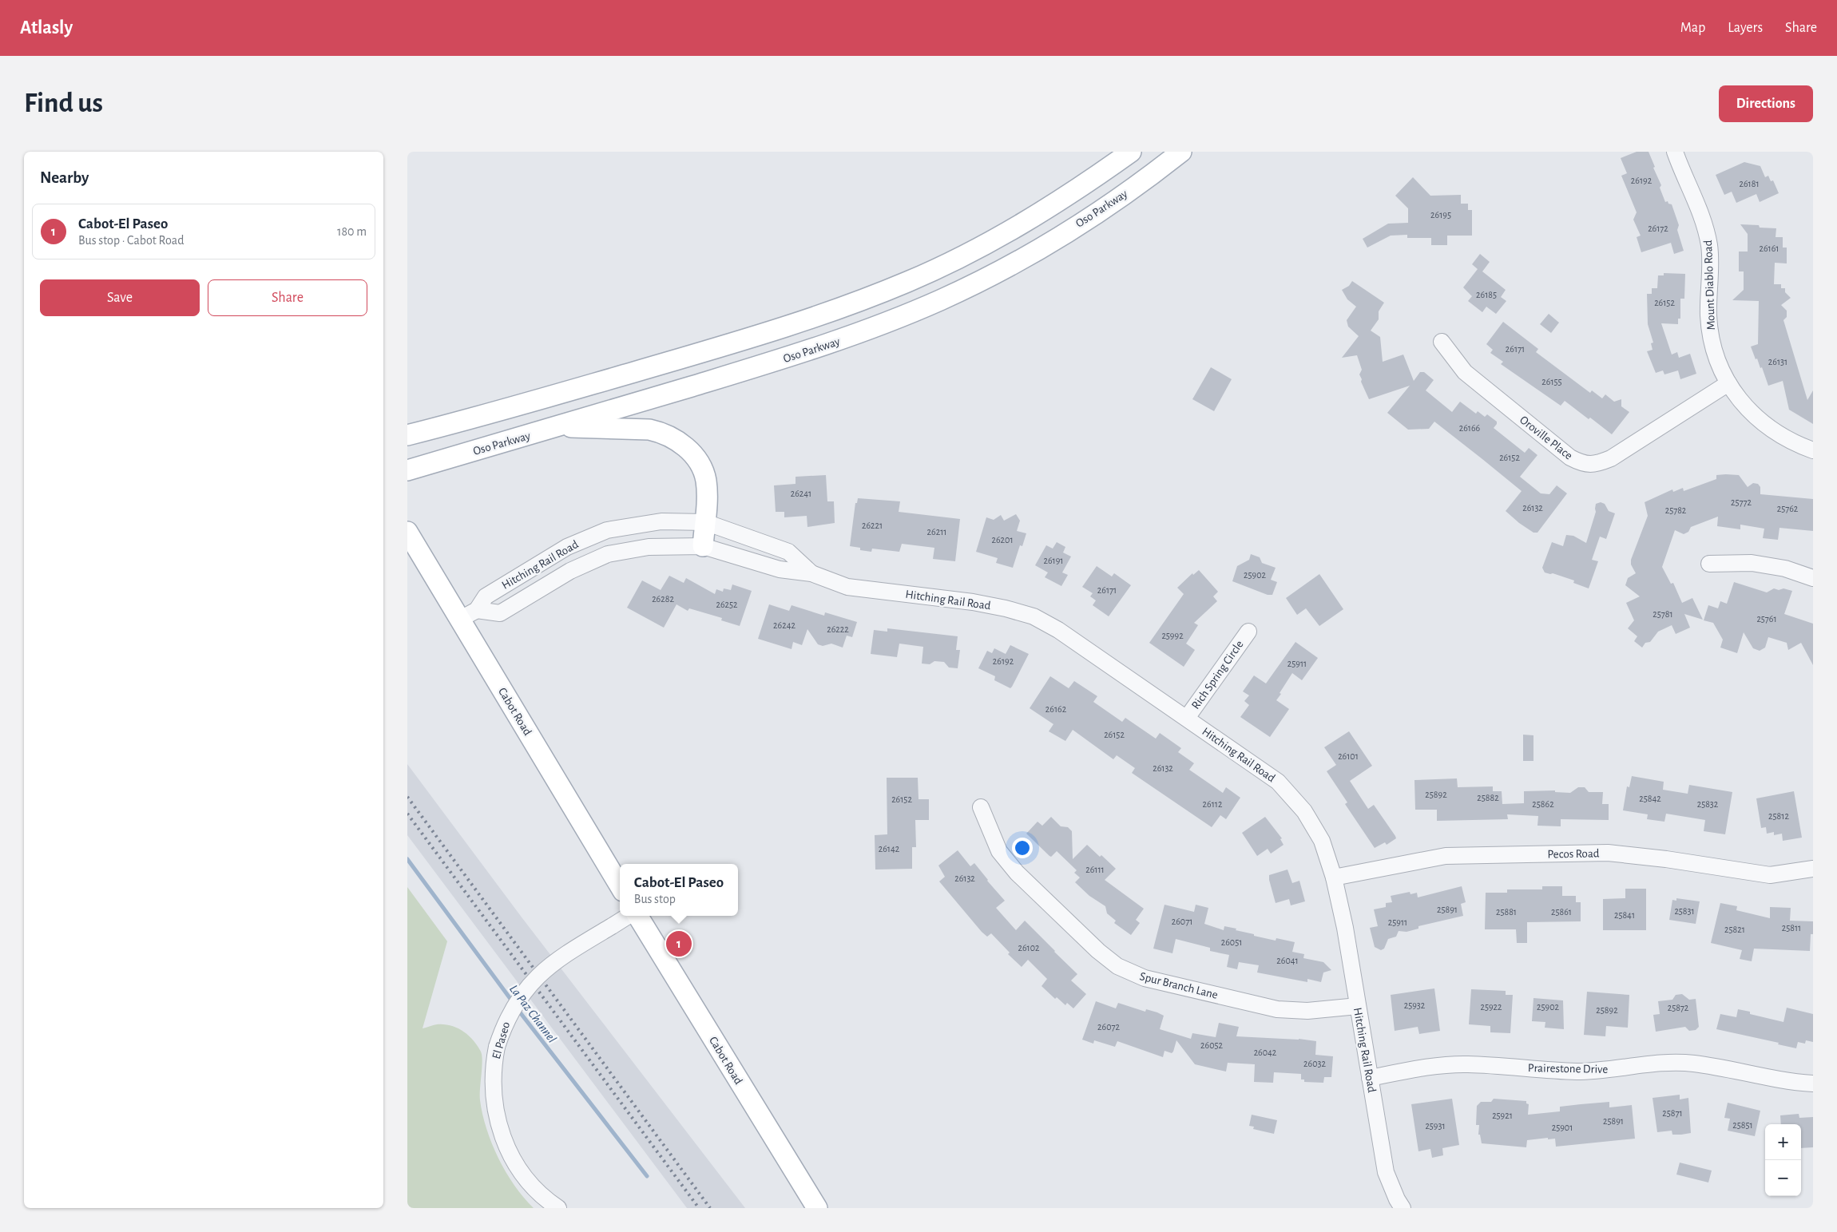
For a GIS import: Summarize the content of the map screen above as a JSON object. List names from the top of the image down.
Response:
{
  "streets": {
    "main road": ["Oso Parkway", "Cabot Road"],
    "street": [
      "Mount Diablo Road",
      "Oroville Place",
      "Hitching Rail Road",
      "Rich Spring Circle",
      "Pecos Road",
      "Spur Branch Lane",
      "El Paseo",
      "Prairestone Drive"
    ]
  },
  "crossings": [
    ["Mount Diablo Road", "Oroville Place"],
    ["Hitching Rail Road", "Rich Spring Circle"],
    ["Hitching Rail Road", "Cabot Road"],
    ["Hitching Rail Road", "Pecos Road"],
    ["Hitching Rail Road", "Spur Branch Lane"],
    ["Hitching Rail Road", "Prairestone Drive"]
  ],
  "water": ["La Paz Channel"],
  "house_numbers": [
    "26192",
    "26181",
    "26195",
    "26172",
    "26161",
    "26185",
    "26152",
    "26171",
    "26131",
    "26155",
    "26166",
    "26152",
    "26241",
    "25772",
    "26132",
    "25762",
    "25782",
    "26221",
    "26211",
    "26201",
    "26191",
    "25902",
    "26171",
    "26282",
    "26252",
    "25781",
    "25761",
    "26242",
    "26222",
    "25992",
    "26192",
    "25911",
    "26162",
    "26152",
    "26101",
    "26132",
    "25892",
    "25882",
    "25842",
    "26152",
    "26112",
    "25862",
    "25832",
    "25812",
    "26142",
    "26111",
    "26132",
    "25891",
    "25831",
    "25881",
    "25861",
    "25841",
    "26071",
    "25911",
    "25811",
    "25821",
    "26051",
    "26102",
    "26041",
    "25932",
    "25922",
    "25902",
    "25872",
    "25892",
    "26072",
    "26052",
    "26042",
    "26032",
    "25871",
    "25921",
    "25891",
    "25851",
    "25931",
    "25901"
  ],
  "page": {
    "header": "Atlasly",
    "nav": ["Map", "Layers", "Share"],
    "buttons": [
      "Directions",
      ["Save", "Share"]
    ],
    "title": "Find us",
    "heading": "Nearby",
    "list": [
      {
        "mark": "1",
        "name": "Cabot-El Paseo",
        "note": "Bus stop · Cabot Road",
        "value": "180 m"
      }
    ],
    "popup": ["Cabot-El Paseo", "Bus stop"],
    "pins": "1",
    "map_buttons": ["+", "−"]
  }
}
